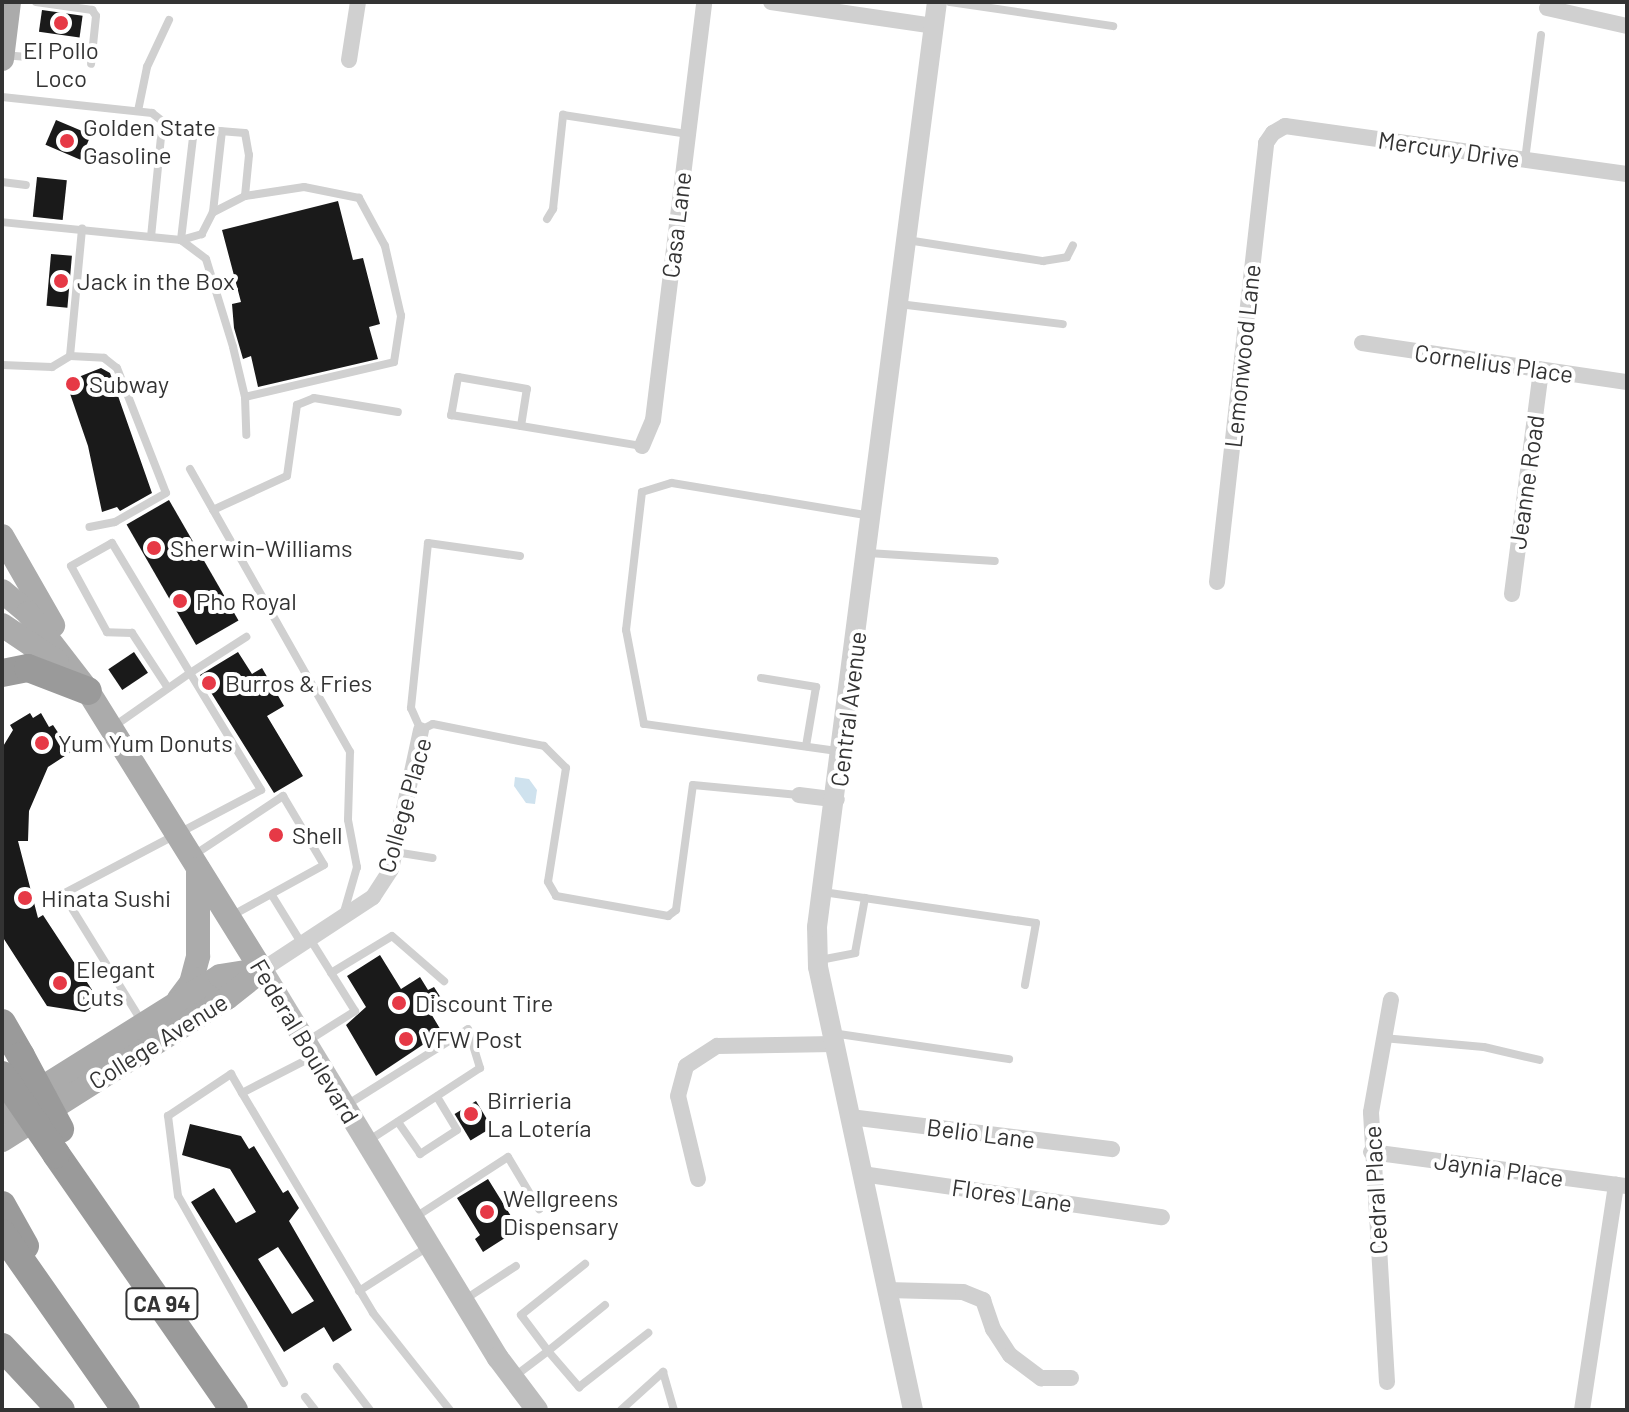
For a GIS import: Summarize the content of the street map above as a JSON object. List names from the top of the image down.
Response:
{
  "streets": {
    "highway": ["CA 94"],
    "main road": ["College Avenue", "Federal Boulevard"],
    "street": [
      "Mercury Drive",
      "Casa Lane",
      "Lemonwood Lane",
      "Cornelius Place",
      "Jeanne Road",
      "Central Avenue",
      "College Place",
      "Belio Lane",
      "Jaynia Place",
      "Cedral Place",
      "Flores Lane"
    ]
  },
  "crossings": [
    ["Mercury Drive", "Lemonwood Lane"],
    ["Cornelius Place", "Jeanne Road"],
    ["Central Avenue", "College Place"],
    ["Central Avenue", "Belio Lane"],
    ["Central Avenue", "Flores Lane"],
    ["College Place", "College Avenue"],
    ["College Place", "Federal Boulevard"],
    ["College Avenue", "Federal Boulevard"],
    ["Jaynia Place", "Cedral Place"]
  ],
  "places": [
    "El Pollo Loco",
    "Golden State Gasoline",
    "Jack in the Box",
    "Subway",
    "Sherwin-Williams",
    "Pho Royal",
    "Burros & Fries",
    "Yum Yum Donuts",
    "Shell",
    "Hinata Sushi",
    "Elegant Cuts",
    "Discount Tire",
    "VFW Post",
    "Birrieria La Lotería",
    "Wellgreens Dispensary"
  ]
}
